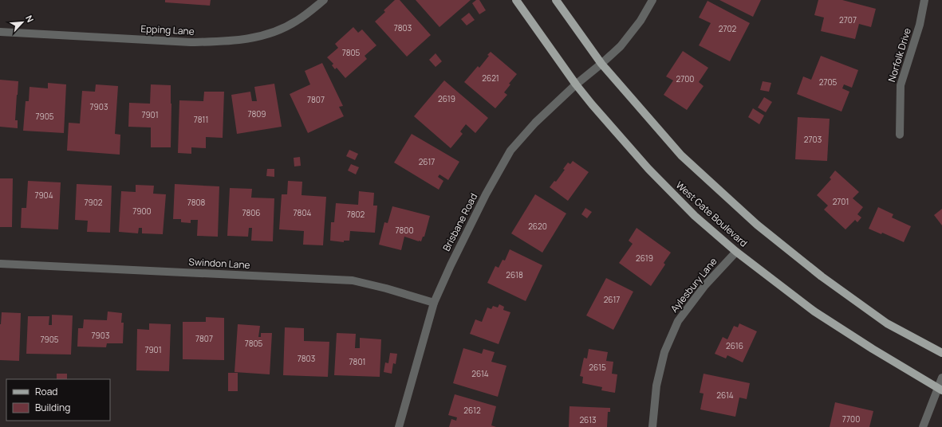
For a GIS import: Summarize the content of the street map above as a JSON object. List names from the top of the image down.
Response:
{
  "streets": {
    "main road": ["West Gate Boulevard"],
    "street": [
      "Epping Lane",
      "Norfolk Drive",
      "Brisbane Road",
      "Swindon Lane",
      "Aylesbury Lane"
    ]
  },
  "crossings": [
    ["West Gate Boulevard", "Brisbane Road"],
    ["West Gate Boulevard", "Aylesbury Lane"],
    ["Brisbane Road", "Swindon Lane"]
  ],
  "house_numbers": [
    "2707",
    "7803",
    "2702",
    "7805",
    "2621",
    "2700",
    "2705",
    "2619",
    "7807",
    "7903",
    "7809",
    "7901",
    "7905",
    "7811",
    "2703",
    "2617",
    "7904",
    "2701",
    "7902",
    "7808",
    "7900",
    "7806",
    "7804",
    "7802",
    "2620",
    "7800",
    "2619",
    "2618",
    "2617",
    "7903",
    "7807",
    "7905",
    "7805",
    "2616",
    "7901",
    "7803",
    "7801",
    "2615",
    "2614",
    "2614",
    "2612",
    "7700",
    "2613"
  ],
  "legend": ["Road", "Building"],
  "north": "top right"
}
